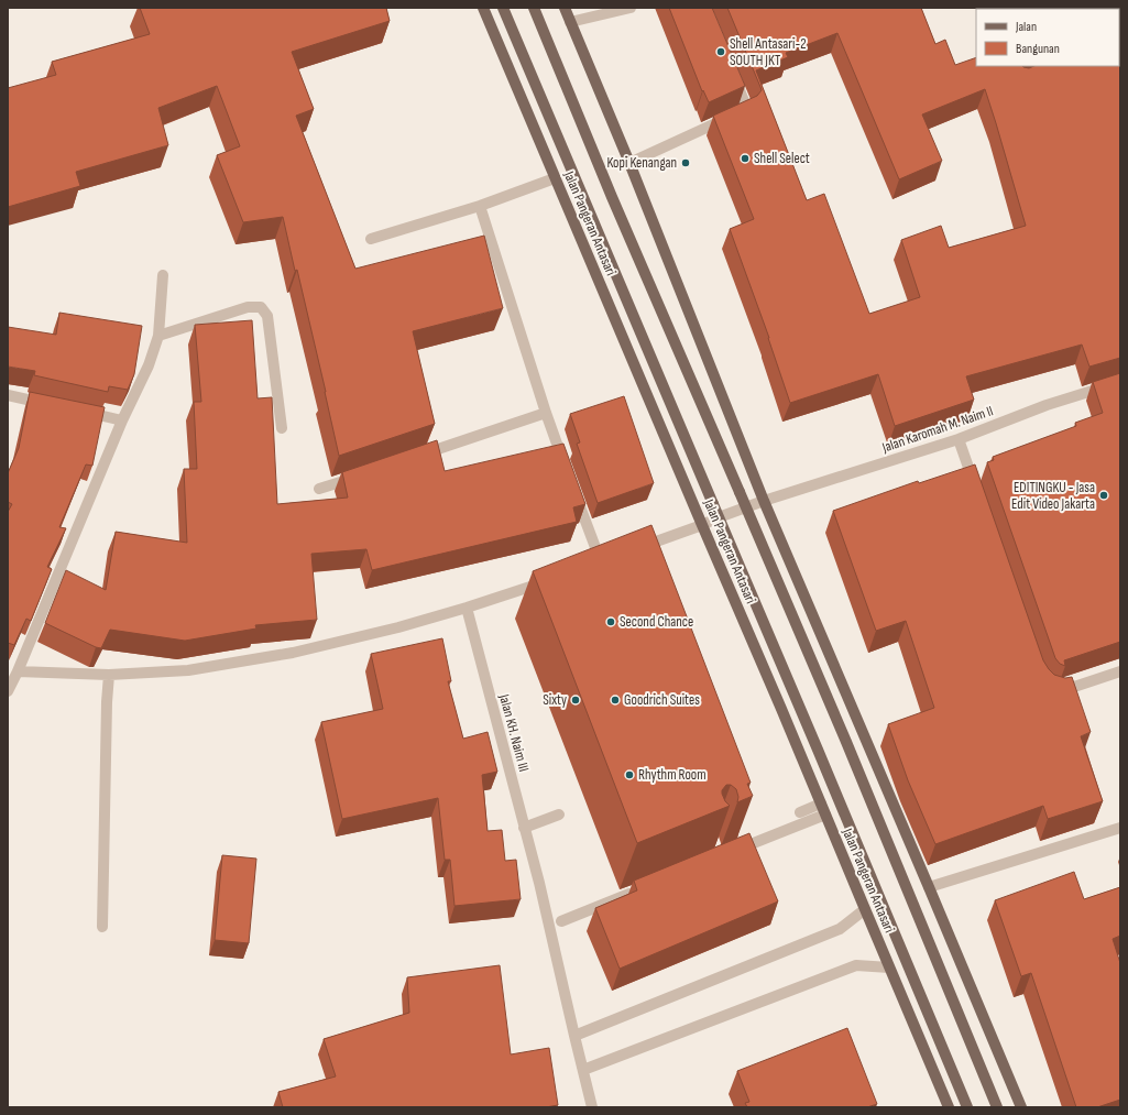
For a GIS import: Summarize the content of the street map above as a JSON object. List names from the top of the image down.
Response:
{
  "streets": {
    "main road": ["Jalan Pangeran Antasari"],
    "street": ["Jalan Karomah M. Naim II", "Jalan KH. Naim III"]
  },
  "crossings": [
    ["Jalan Pangeran Antasari", "Jalan Karomah M. Naim II"]
  ],
  "places": [
    "Shell Antasari-2 SOUTH JKT",
    "Shell Select",
    "Kopi Kenangan",
    "EDITINGKU - Jasa Edit Video Jakarta",
    "Second Chance",
    "Sixty",
    "Goodrich Suites",
    "Rhythm Room"
  ],
  "legend": ["Jalan", "Bangunan"]
}
